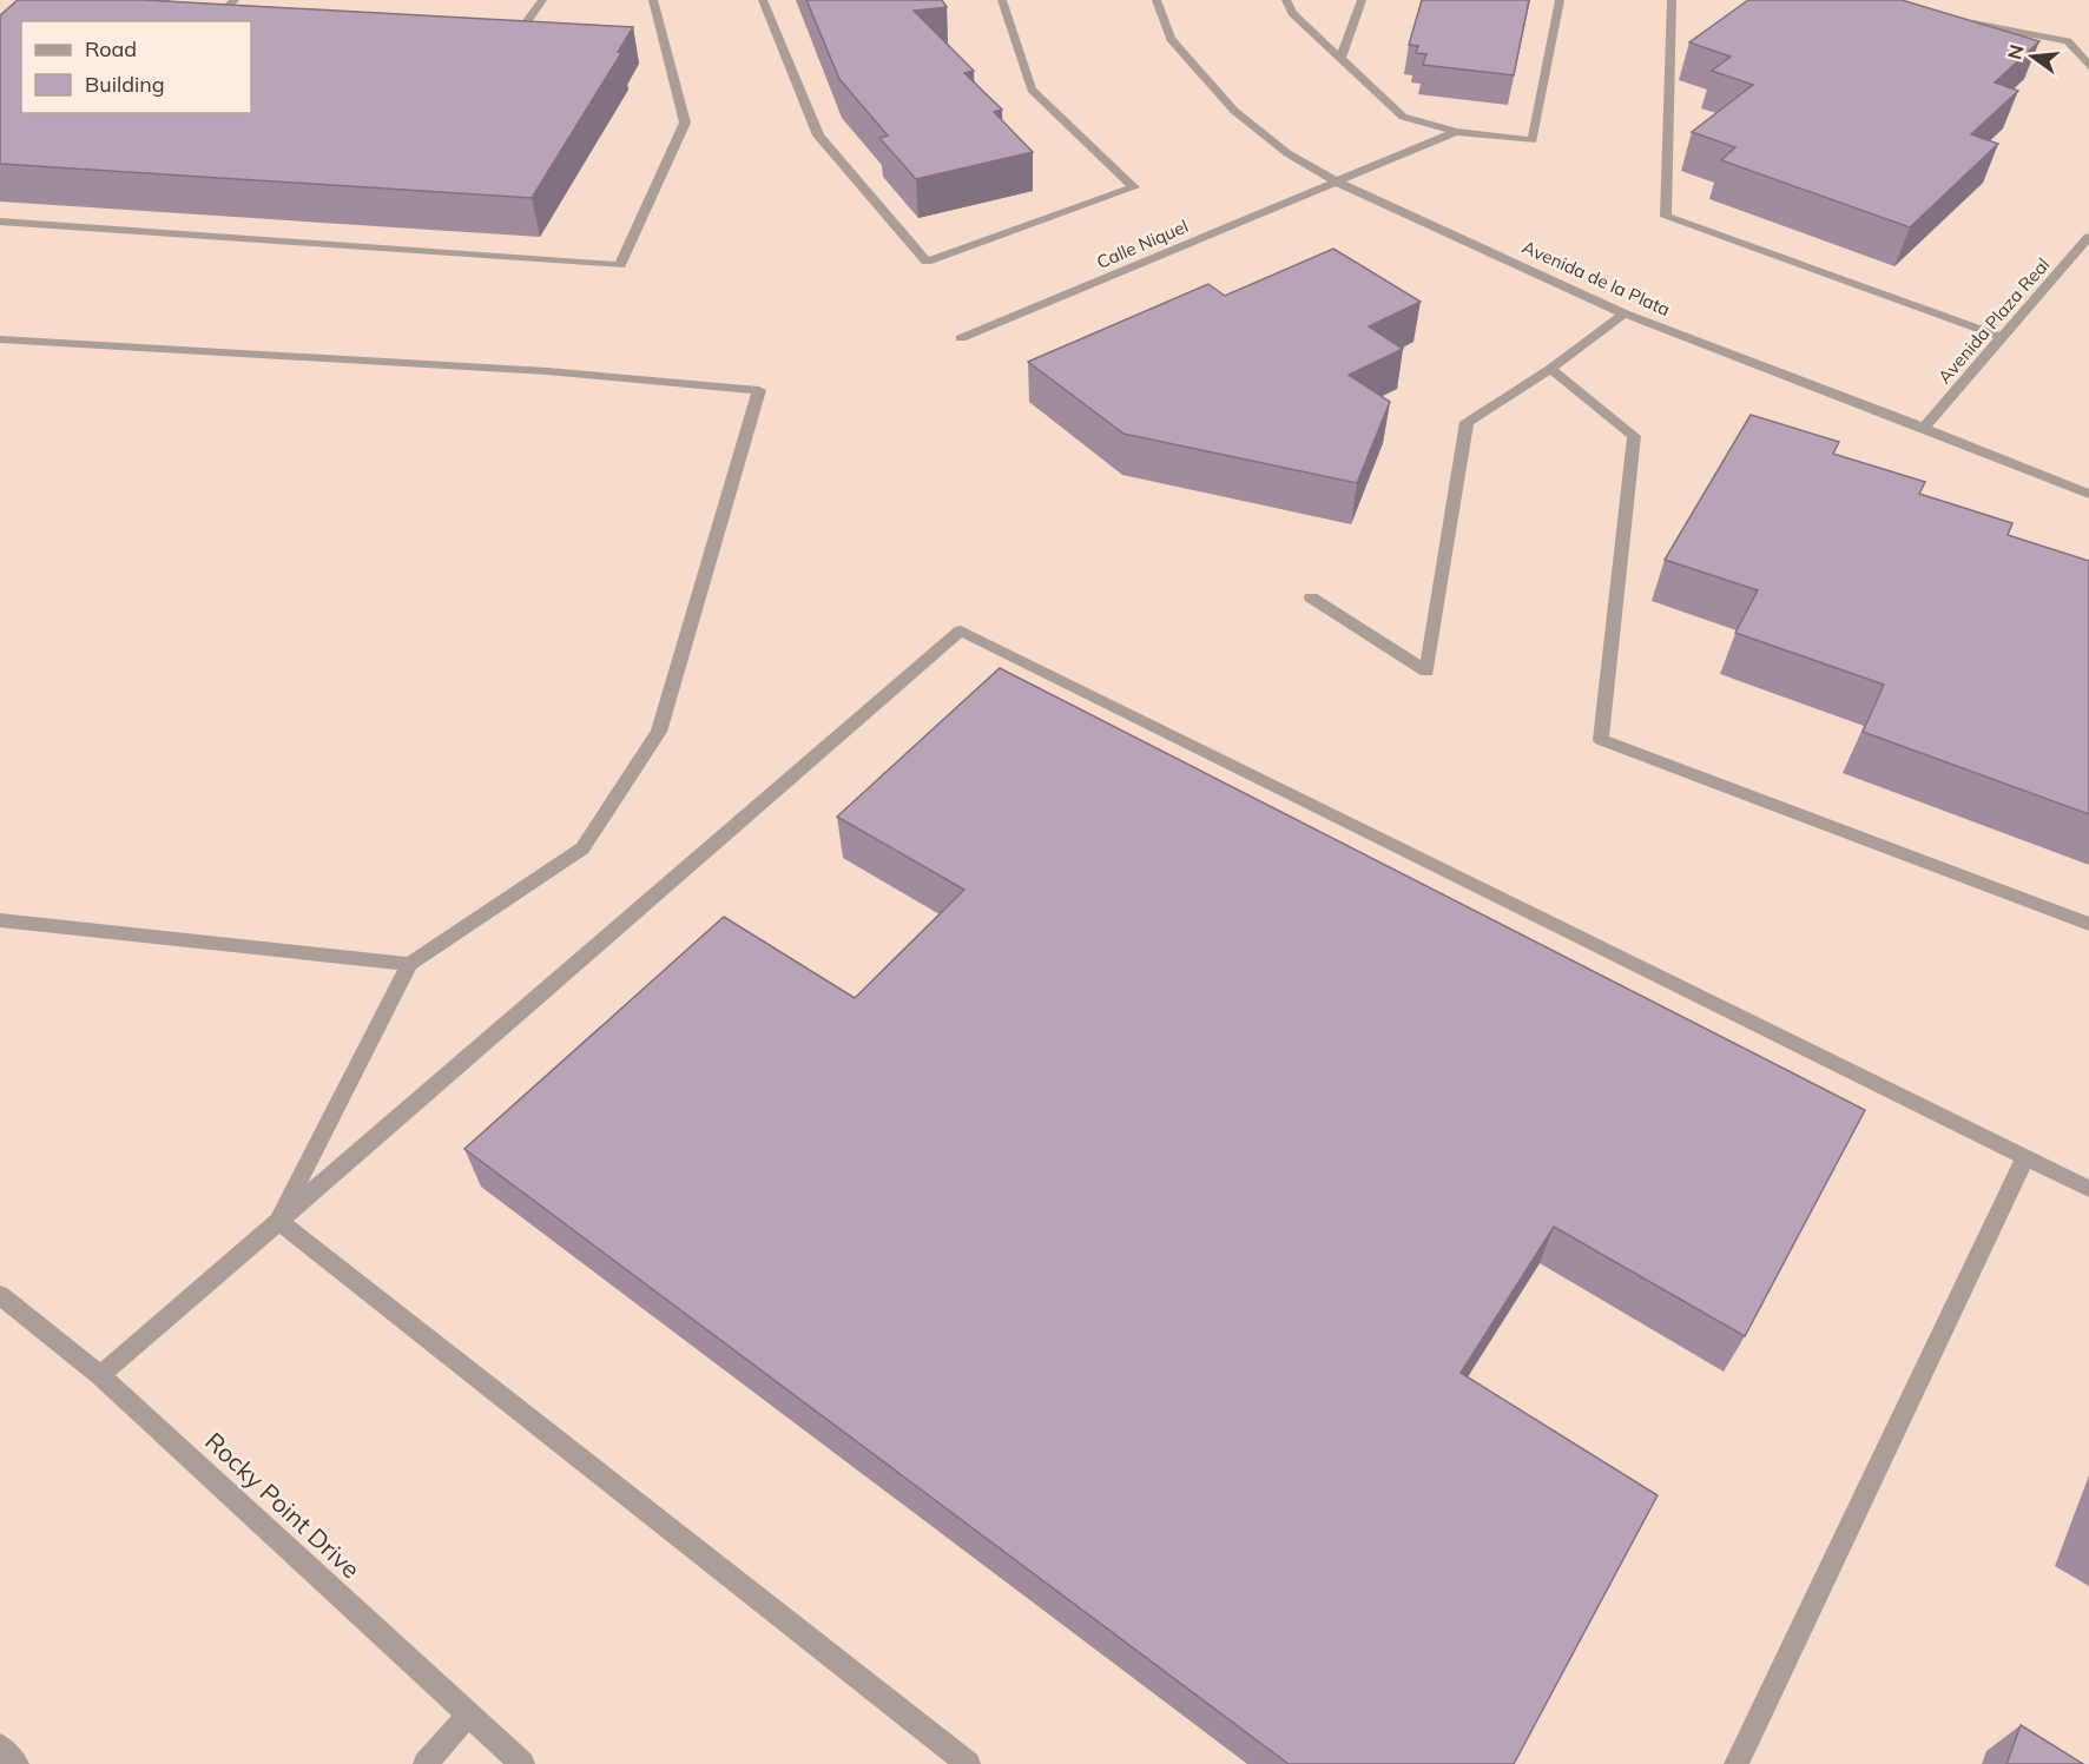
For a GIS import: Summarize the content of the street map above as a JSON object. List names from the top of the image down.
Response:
{
  "streets": {
    "street": [
      "Calle Niquel",
      "Avenida de la Plata",
      "Avenida Plaza Real",
      "Rocky Point Drive"
    ]
  },
  "crossings": [
    ["Calle Niquel", "Avenida de la Plata"],
    ["Avenida de la Plata", "Avenida Plaza Real"]
  ],
  "legend": ["Road", "Building"],
  "north": "left"
}
